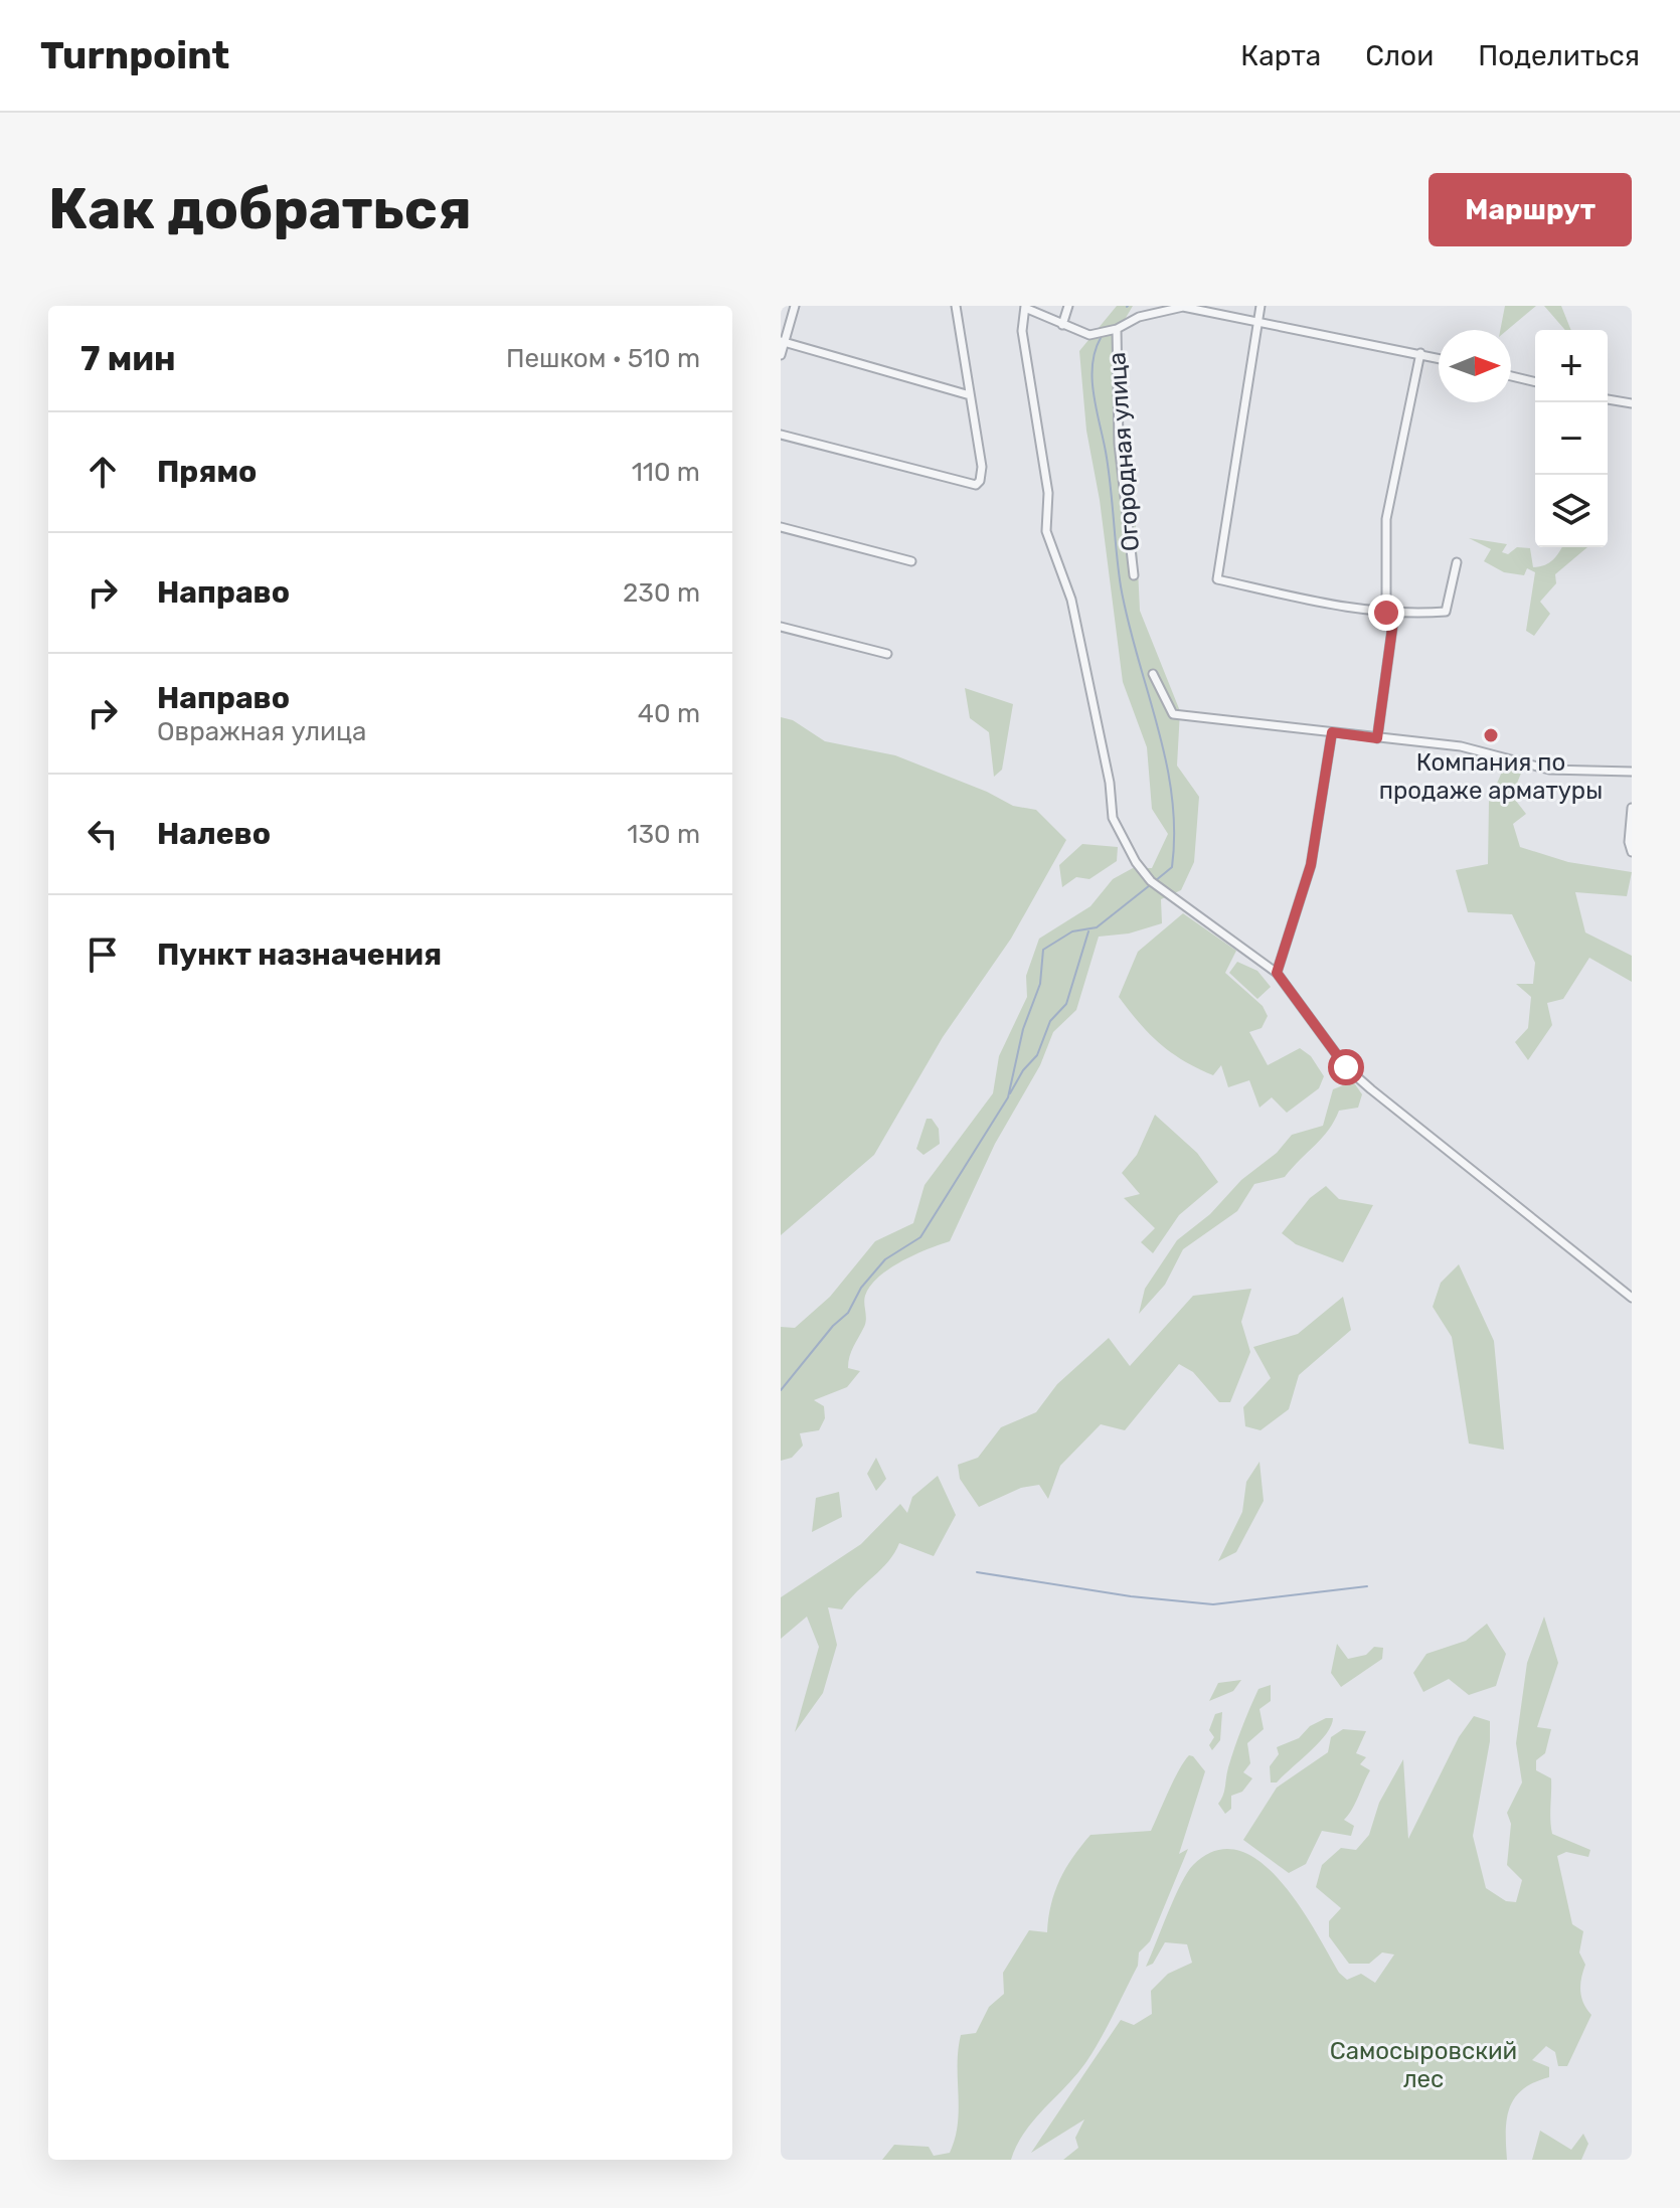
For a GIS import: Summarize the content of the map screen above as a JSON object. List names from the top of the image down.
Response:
{
  "streets": {
    "street": ["Огородная улица"]
  },
  "parks": ["Самосыровский лес"],
  "places": ["Компания по продаже арматуры"],
  "north": "right",
  "page": {
    "header": "Turnpoint",
    "nav": ["Карта", "Слои", "Поделиться"],
    "buttons": "Маршрут",
    "title": "Как добраться",
    "heading": ["7 мин", "Пешком · 510 m"],
    "map_buttons": ["+", "−"],
    "list": [
      ["Прямо", "110 m"],
      ["Направо", "230 m"],
      ["Направо", "Овражная улица", "40 m"],
      ["Налево", "130 m"],
      "Пункт назначения"
    ]
  }
}
